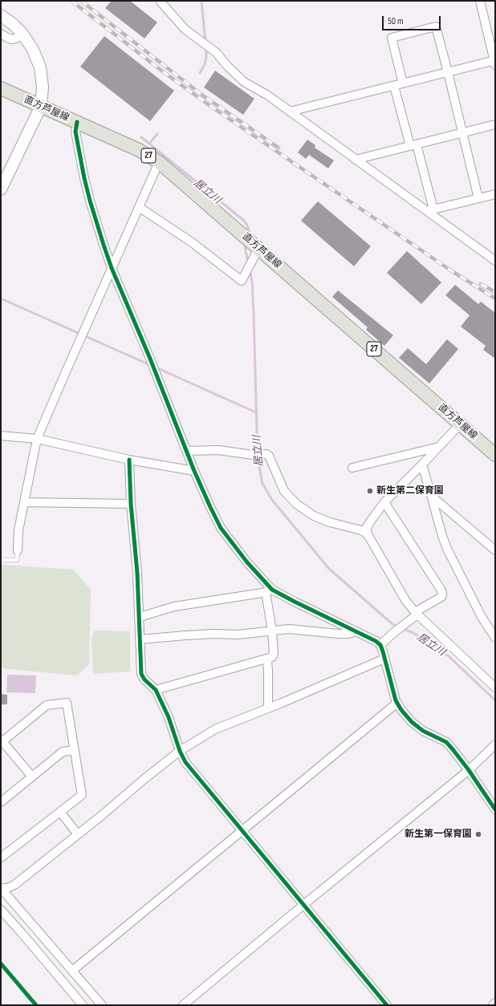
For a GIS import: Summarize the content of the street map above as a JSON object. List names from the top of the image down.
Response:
{
  "streets": {
    "main road": ["直方芦屋線", "27"]
  },
  "water": ["居立川"],
  "places": ["新生第二保育園", "新生第一保育園"],
  "scale_bar": "50 m"
}
